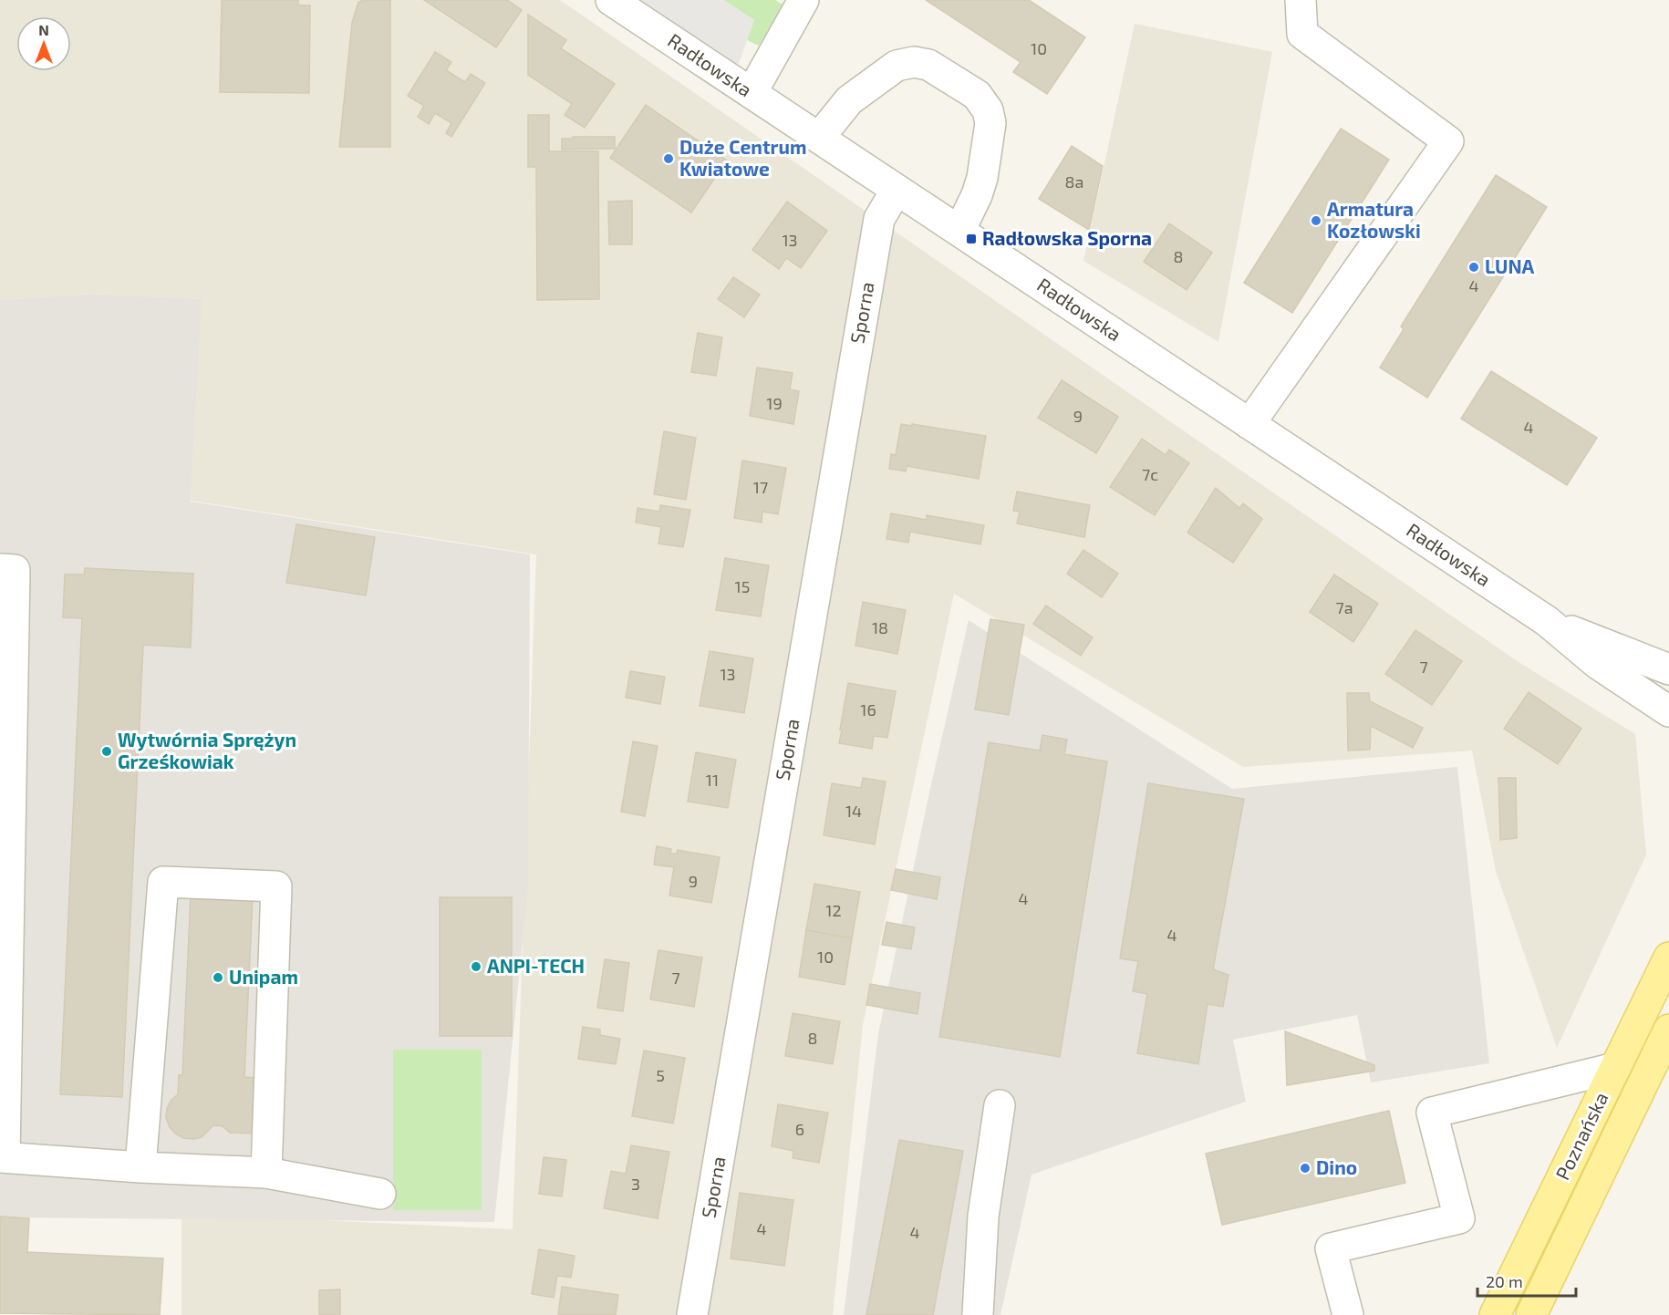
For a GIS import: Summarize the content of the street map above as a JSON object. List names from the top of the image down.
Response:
{
  "streets": {
    "main road": ["Poznańska"],
    "street": ["Radłowska", "Sporna"]
  },
  "crossings": [
    ["Radłowska", "Sporna"]
  ],
  "places": {
    "other": [
      "Duże Centrum Kwiatowe",
      "Armatura Kozłowski",
      "LUNA",
      "Wytwórnia Sprężyn Grześkowiak",
      "ANPI-TECH",
      "Unipam",
      "Dino"
    ],
    "transit": ["Radłowska Sporna"]
  },
  "house_numbers": [
    "10",
    "8a",
    "13",
    "8",
    "4",
    "19",
    "9",
    "4",
    "7c",
    "17",
    "15",
    "7a",
    "18",
    "7",
    "13",
    "16",
    "11",
    "14",
    "9",
    "4",
    "12",
    "4",
    "10",
    "7",
    "8",
    "5",
    "6",
    "3",
    "4",
    "4"
  ],
  "scale_bar": "20 m",
  "north": "top"
}
